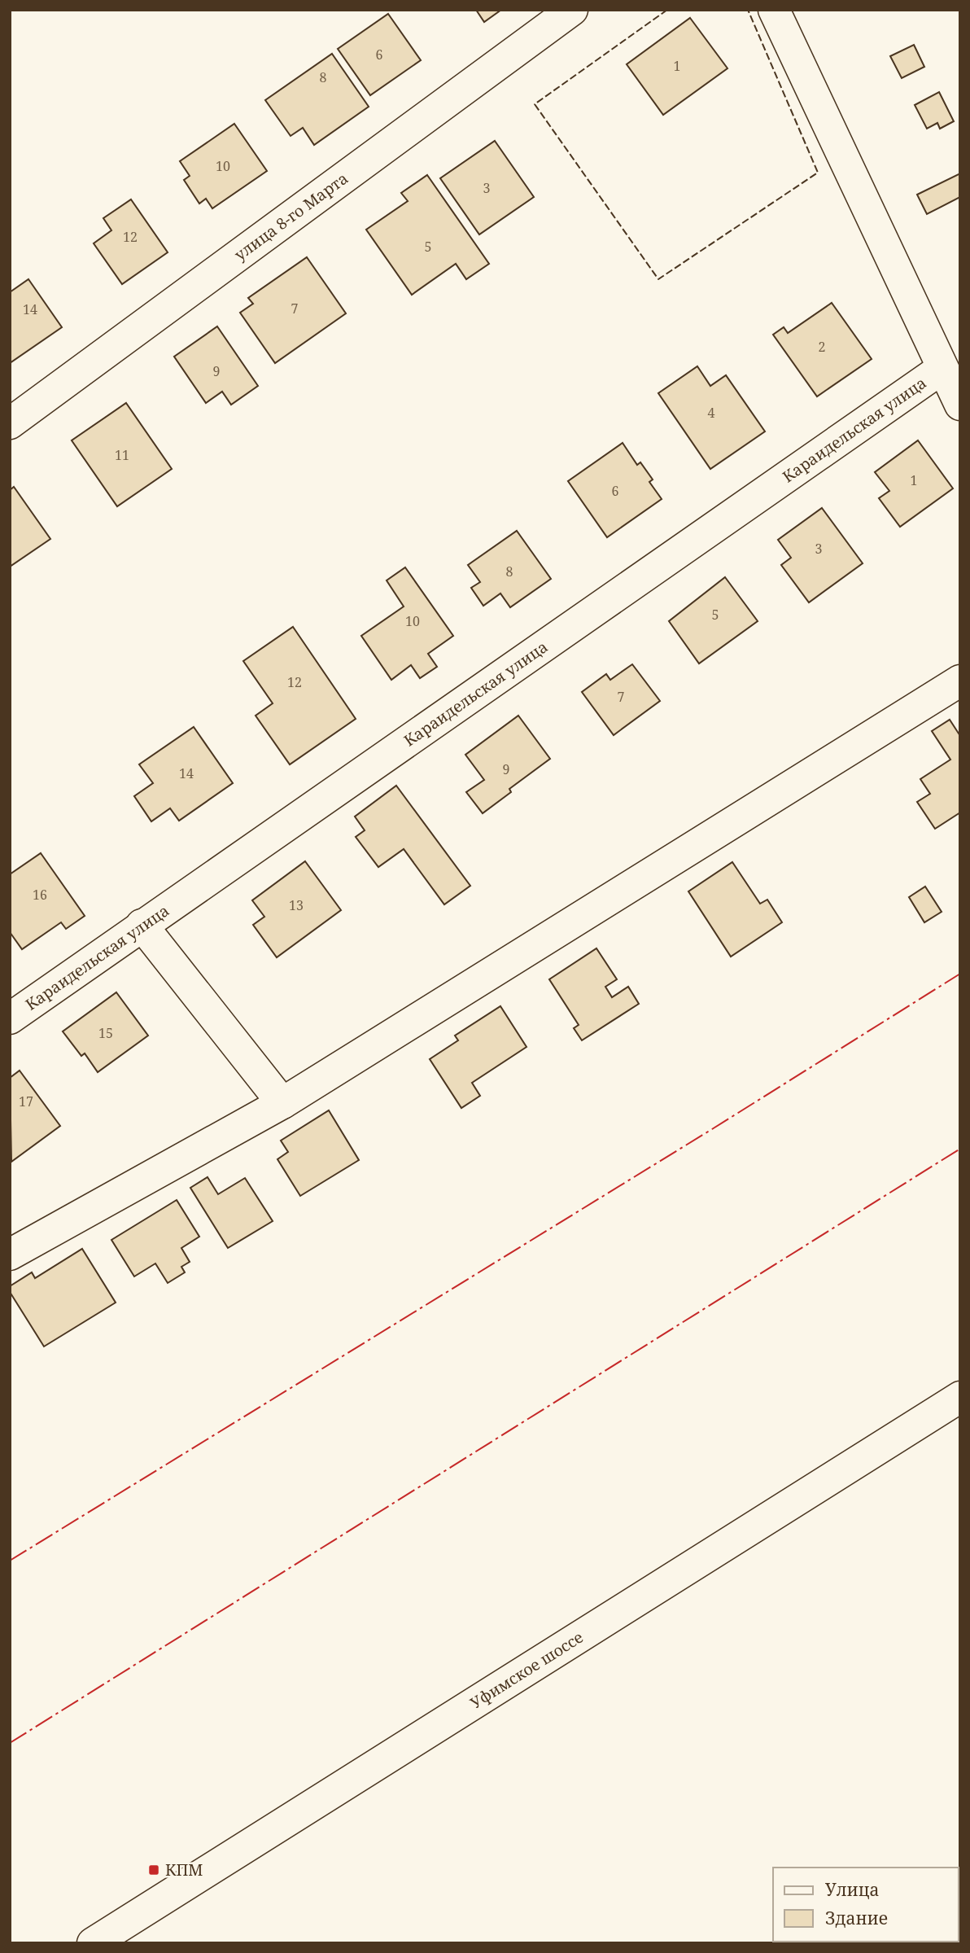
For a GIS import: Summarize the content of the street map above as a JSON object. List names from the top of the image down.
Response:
{
  "streets": {
    "street": ["улица 8-го Марта", "Караидельская улица", "Уфимское шоссе"]
  },
  "places": {
    "transit": ["КПМ"]
  },
  "house_numbers": [
    "6",
    "1",
    "8",
    "10",
    "3",
    "12",
    "5",
    "7",
    "14",
    "2",
    "9",
    "4",
    "11",
    "1",
    "6",
    "3",
    "8",
    "5",
    "10",
    "12",
    "7",
    "9",
    "14",
    "16",
    "13",
    "15",
    "17"
  ],
  "legend": ["Улица", "Здание"]
}
